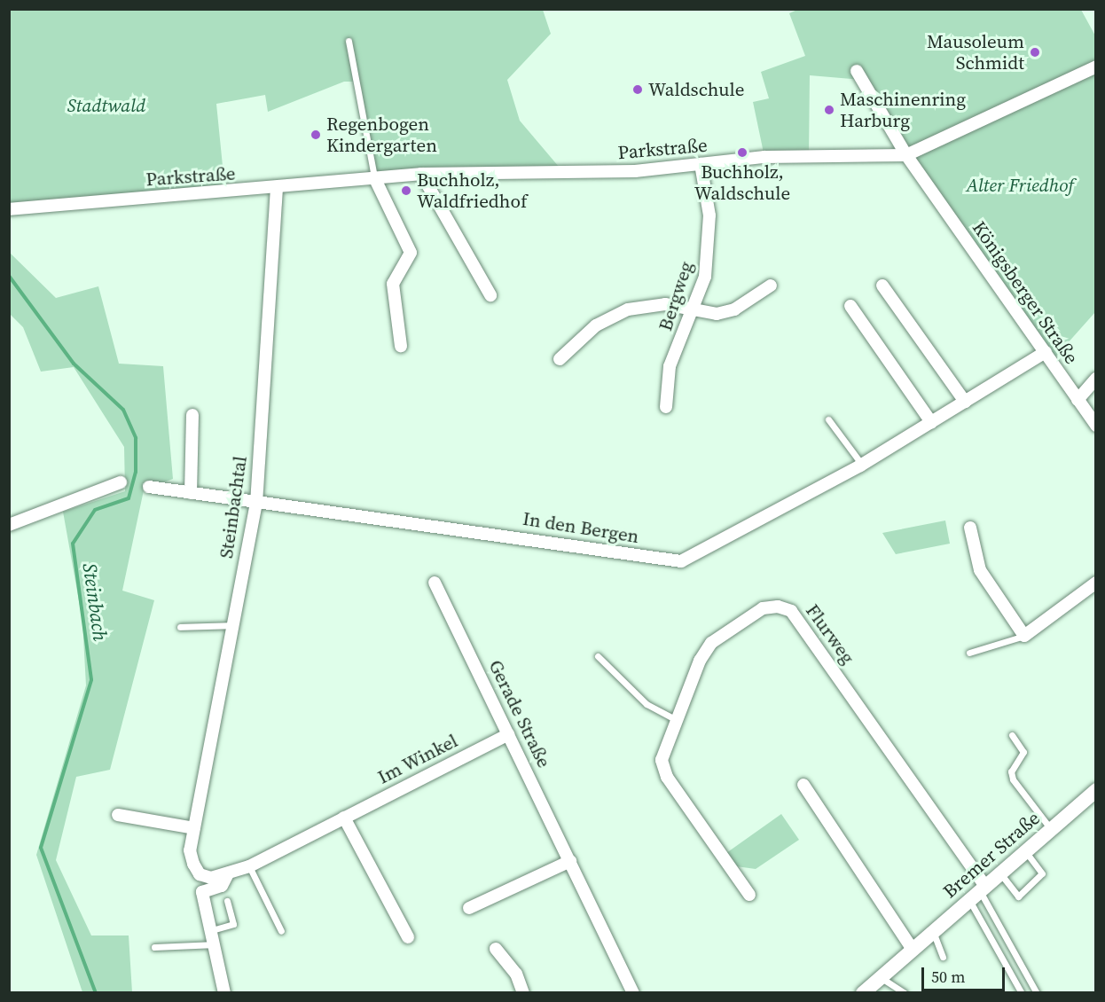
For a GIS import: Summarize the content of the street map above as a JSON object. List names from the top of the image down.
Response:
{
  "streets": {
    "street": [
      "Parkstraße",
      "Königsberger Straße",
      "Bergweg",
      "Steinbachtal",
      "In den Bergen",
      "Flurweg",
      "Gerade Straße",
      "Im Winkel",
      "Bremer Straße"
    ]
  },
  "crossings": [
    ["Parkstraße", "Königsberger Straße"],
    ["Parkstraße", "Bergweg"],
    ["Parkstraße", "Steinbachtal"],
    ["Königsberger Straße", "In den Bergen"],
    ["Steinbachtal", "In den Bergen"],
    ["Steinbachtal", "Im Winkel"],
    ["Flurweg", "Bremer Straße"],
    ["Gerade Straße", "Im Winkel"]
  ],
  "water": ["Steinbach"],
  "parks": ["Stadtwald", "Alter Friedhof"],
  "places": [
    "Mausoleum Schmidt",
    "Waldschule",
    "Maschinenring Harburg",
    "Regenbogen Kindergarten",
    "Buchholz, Waldschule",
    "Buchholz, Waldfriedhof"
  ],
  "scale_bar": "50 m"
}
